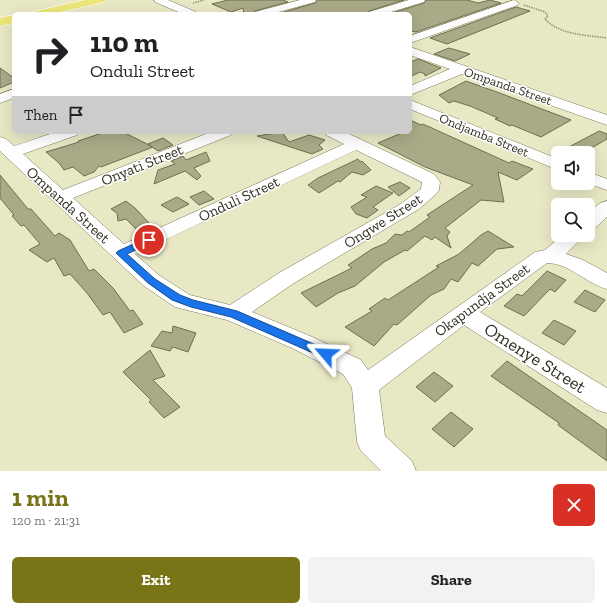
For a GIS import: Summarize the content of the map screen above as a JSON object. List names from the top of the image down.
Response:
{
  "streets": {
    "street": [
      "Ompanda Street",
      "Ondjamba Street",
      "Onyati Street",
      "Onduli Street",
      "Ongwe Street",
      "Okapundja Street",
      "Omenye Street"
    ]
  },
  "crossings": [
    ["Ompanda Street", "Onyati Street"],
    ["Ompanda Street", "Onduli Street"],
    ["Ompanda Street", "Ongwe Street"],
    ["Ompanda Street", "Okapundja Street"],
    ["Onduli Street", "Ongwe Street"],
    ["Okapundja Street", "Omenye Street"]
  ],
  "page": {
    "turn": ["110 m", "Onduli Street"],
    "then": "Then",
    "heading": ["1 min", "120 m · 21:31"],
    "buttons": ["Exit", "Share"]
  }
}
